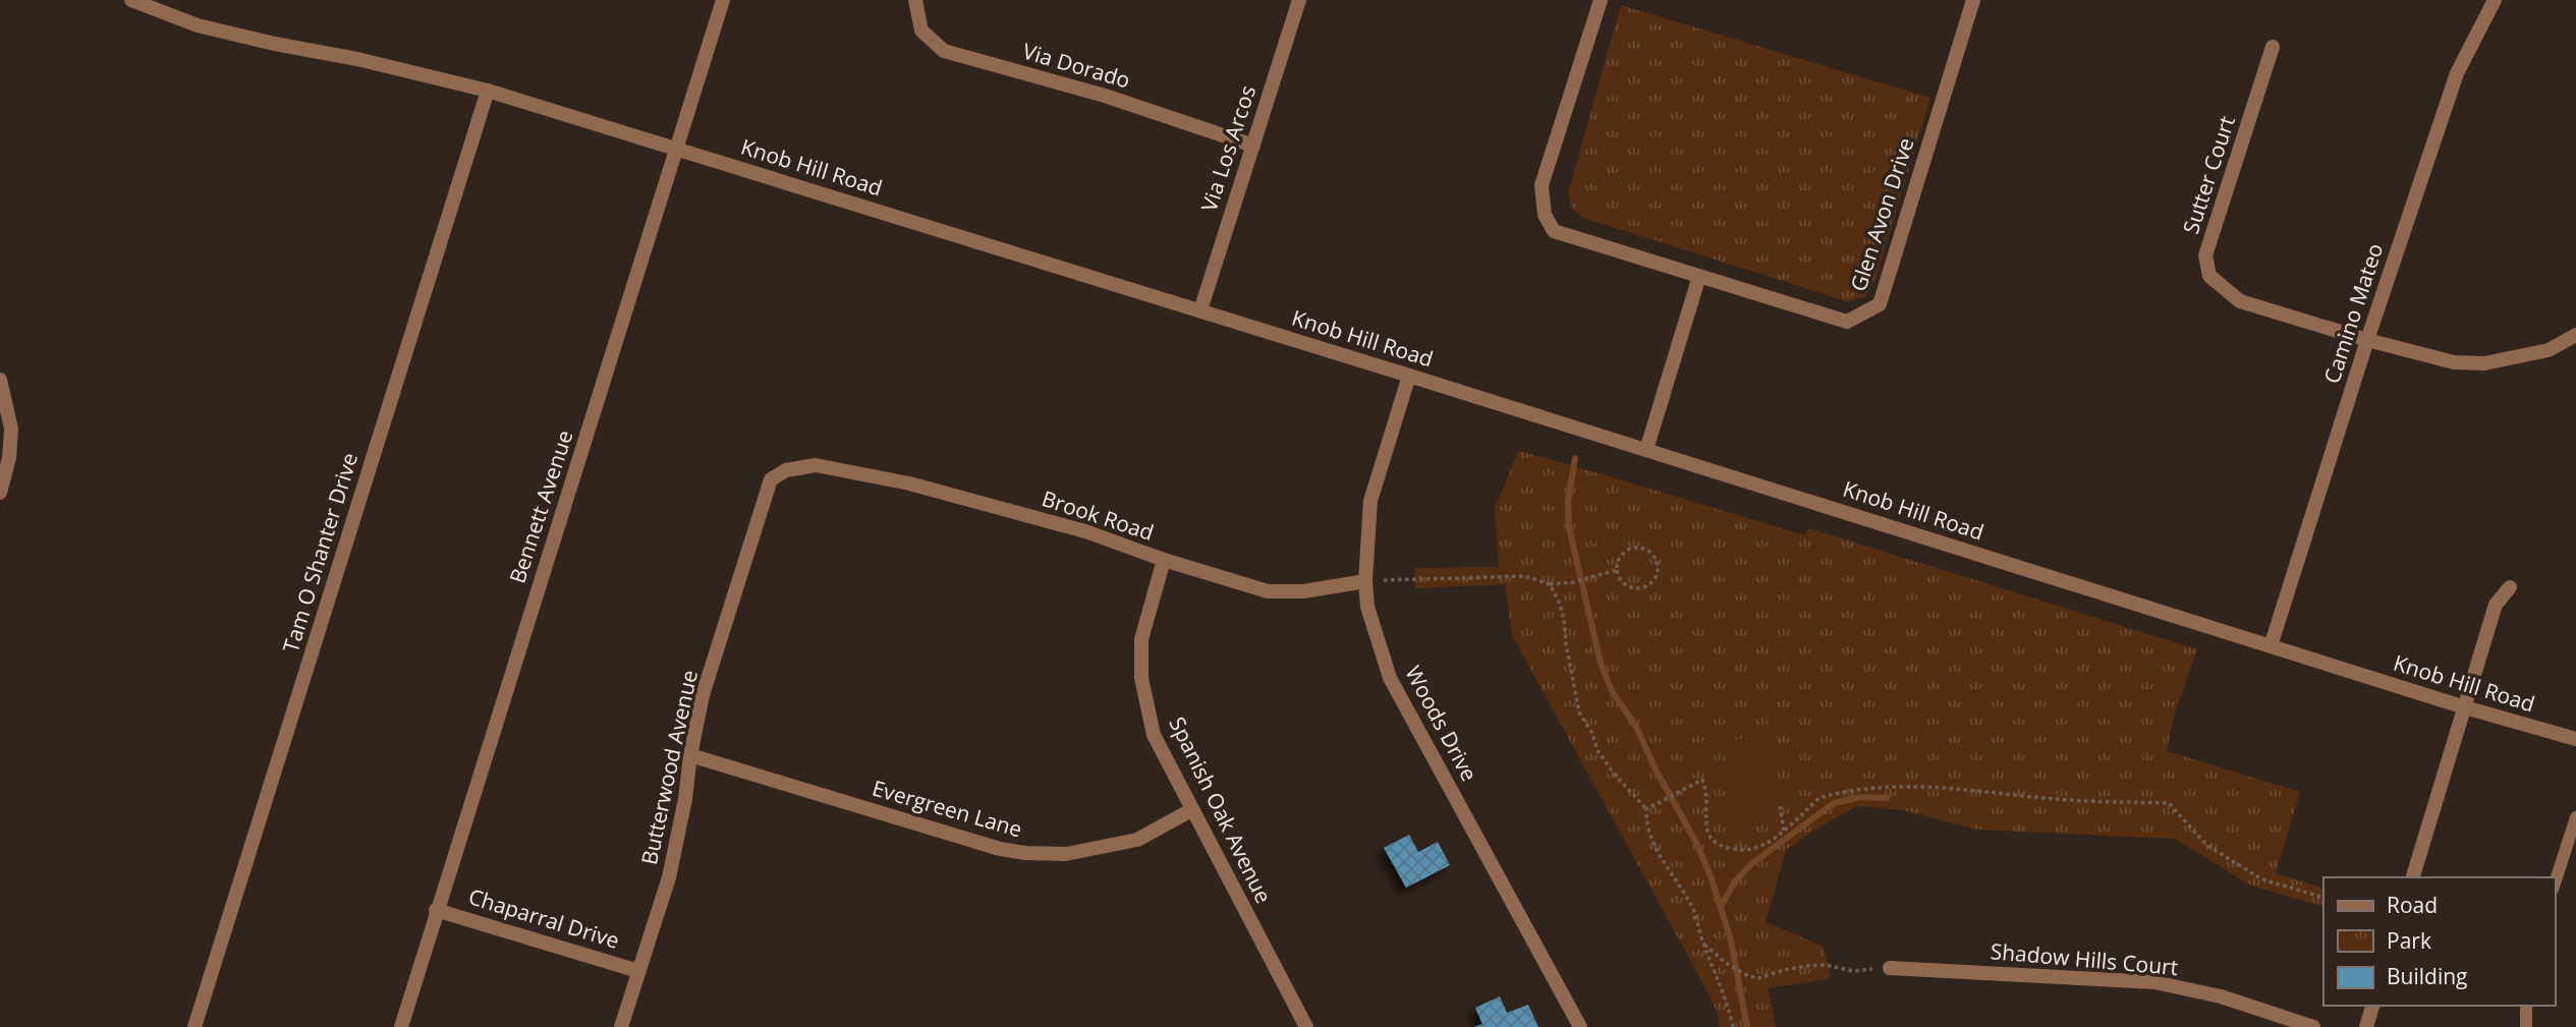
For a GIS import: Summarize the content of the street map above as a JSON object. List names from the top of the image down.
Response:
{
  "streets": {
    "street": [
      "Via Dorado",
      "Via Los Arcos",
      "Knob Hill Road",
      "Sutter Court",
      "Glen Avon Drive",
      "Camino Mateo",
      "Bennett Avenue",
      "Brook Road",
      "Tam O Shanter Drive",
      "Woods Drive",
      "Butterwood Avenue",
      "Evergreen Lane",
      "Spanish Oak Avenue",
      "Chaparral Drive",
      "Shadow Hills Court"
    ]
  },
  "crossings": [
    ["Via Dorado", "Via Los Arcos"],
    ["Via Los Arcos", "Knob Hill Road"],
    ["Knob Hill Road", "Camino Mateo"],
    ["Knob Hill Road", "Bennett Avenue"],
    ["Knob Hill Road", "Tam O Shanter Drive"],
    ["Knob Hill Road", "Woods Drive"],
    ["Sutter Court", "Camino Mateo"],
    ["Bennett Avenue", "Chaparral Drive"],
    ["Brook Road", "Woods Drive"],
    ["Brook Road", "Butterwood Avenue"],
    ["Brook Road", "Spanish Oak Avenue"],
    ["Butterwood Avenue", "Evergreen Lane"],
    ["Butterwood Avenue", "Chaparral Drive"],
    ["Evergreen Lane", "Spanish Oak Avenue"]
  ],
  "legend": ["Road", "Park", "Building"]
}
